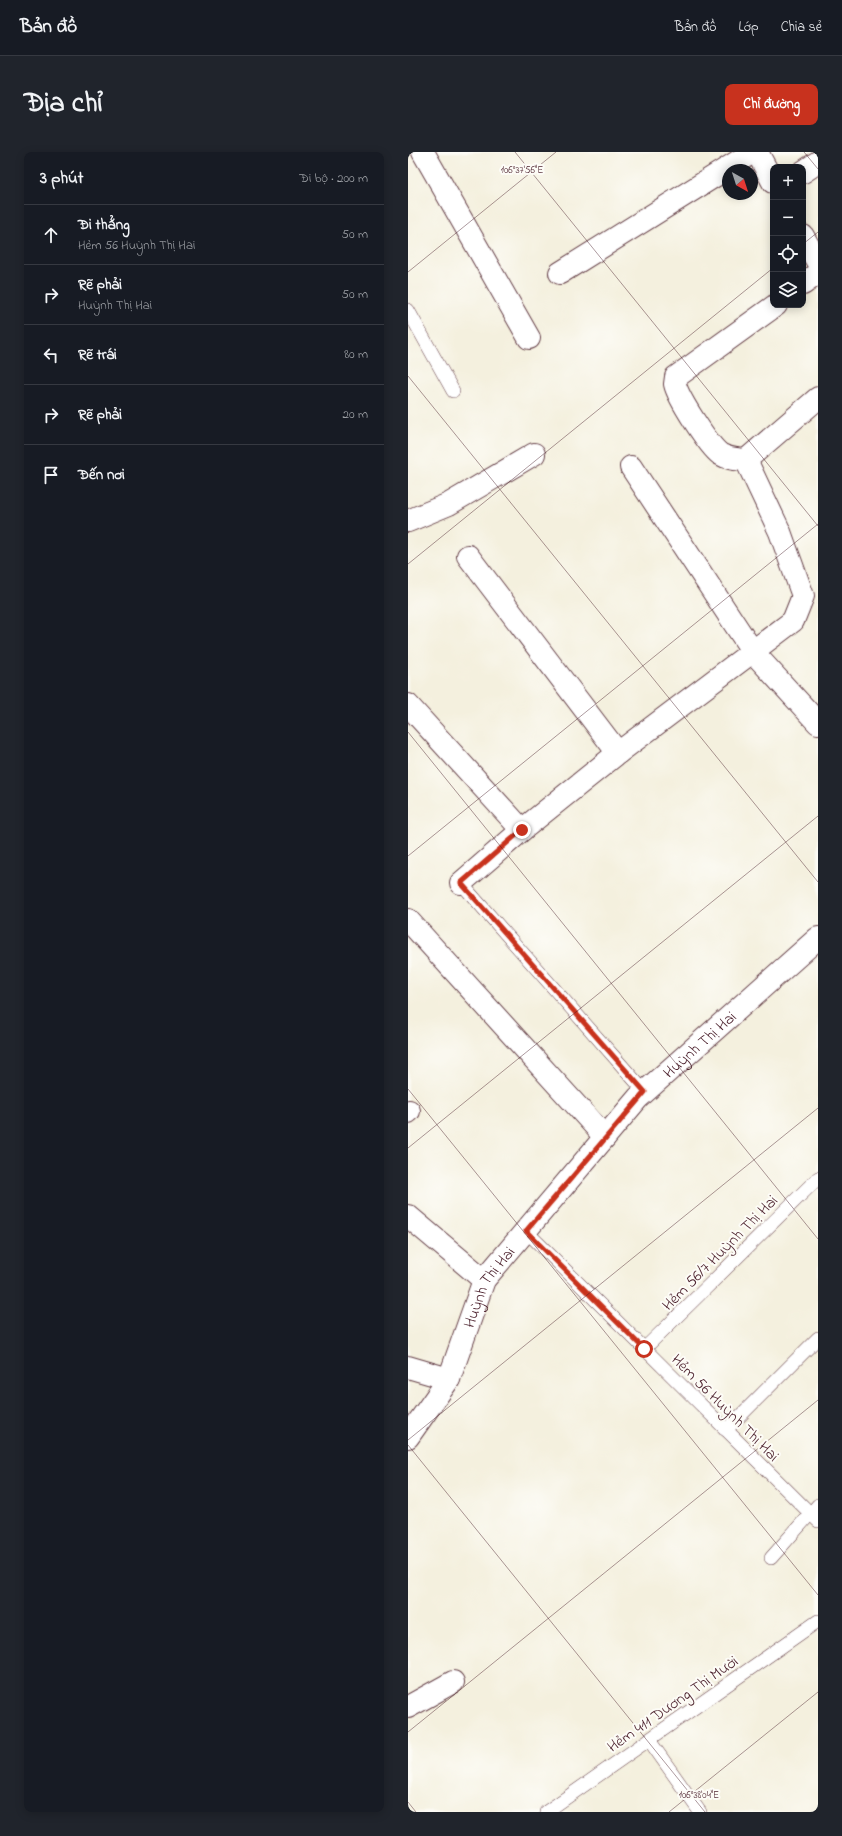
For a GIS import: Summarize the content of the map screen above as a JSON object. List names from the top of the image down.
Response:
{
  "streets": {
    "street": ["Huỳnh Thị Hai"],
    "lane": ["Hẻm 56/7 Huỳnh Thị Hai", "Hẻm 56 Huỳnh Thị Hai", "Hẻm 411 Dương Thị Mười"]
  },
  "crossings": [
    ["Huỳnh Thị Hai", "Hẻm 56 Huỳnh Thị Hai"],
    ["Hẻm 56/7 Huỳnh Thị Hai", "Hẻm 56 Huỳnh Thị Hai"]
  ],
  "north": "bottom right",
  "page": {
    "header": "Bản đồ",
    "nav": ["Bản đồ", "Lớp", "Chia sẻ"],
    "title": "Địa chỉ",
    "buttons": "Chỉ đường",
    "heading": ["3 phút", "Đi bộ · 200 m"],
    "map_buttons": ["+", "−"],
    "list": [
      ["Đi thẳng", "Hẻm 56 Huỳnh Thị Hai", "50 m"],
      ["Rẽ phải", "Huỳnh Thị Hai", "50 m"],
      ["Rẽ trái", "80 m"],
      ["Rẽ phải", "20 m"],
      "Đến nơi"
    ]
  },
  "coordinates": ["106°37'56\"E", "106°38'04\"E"]
}
